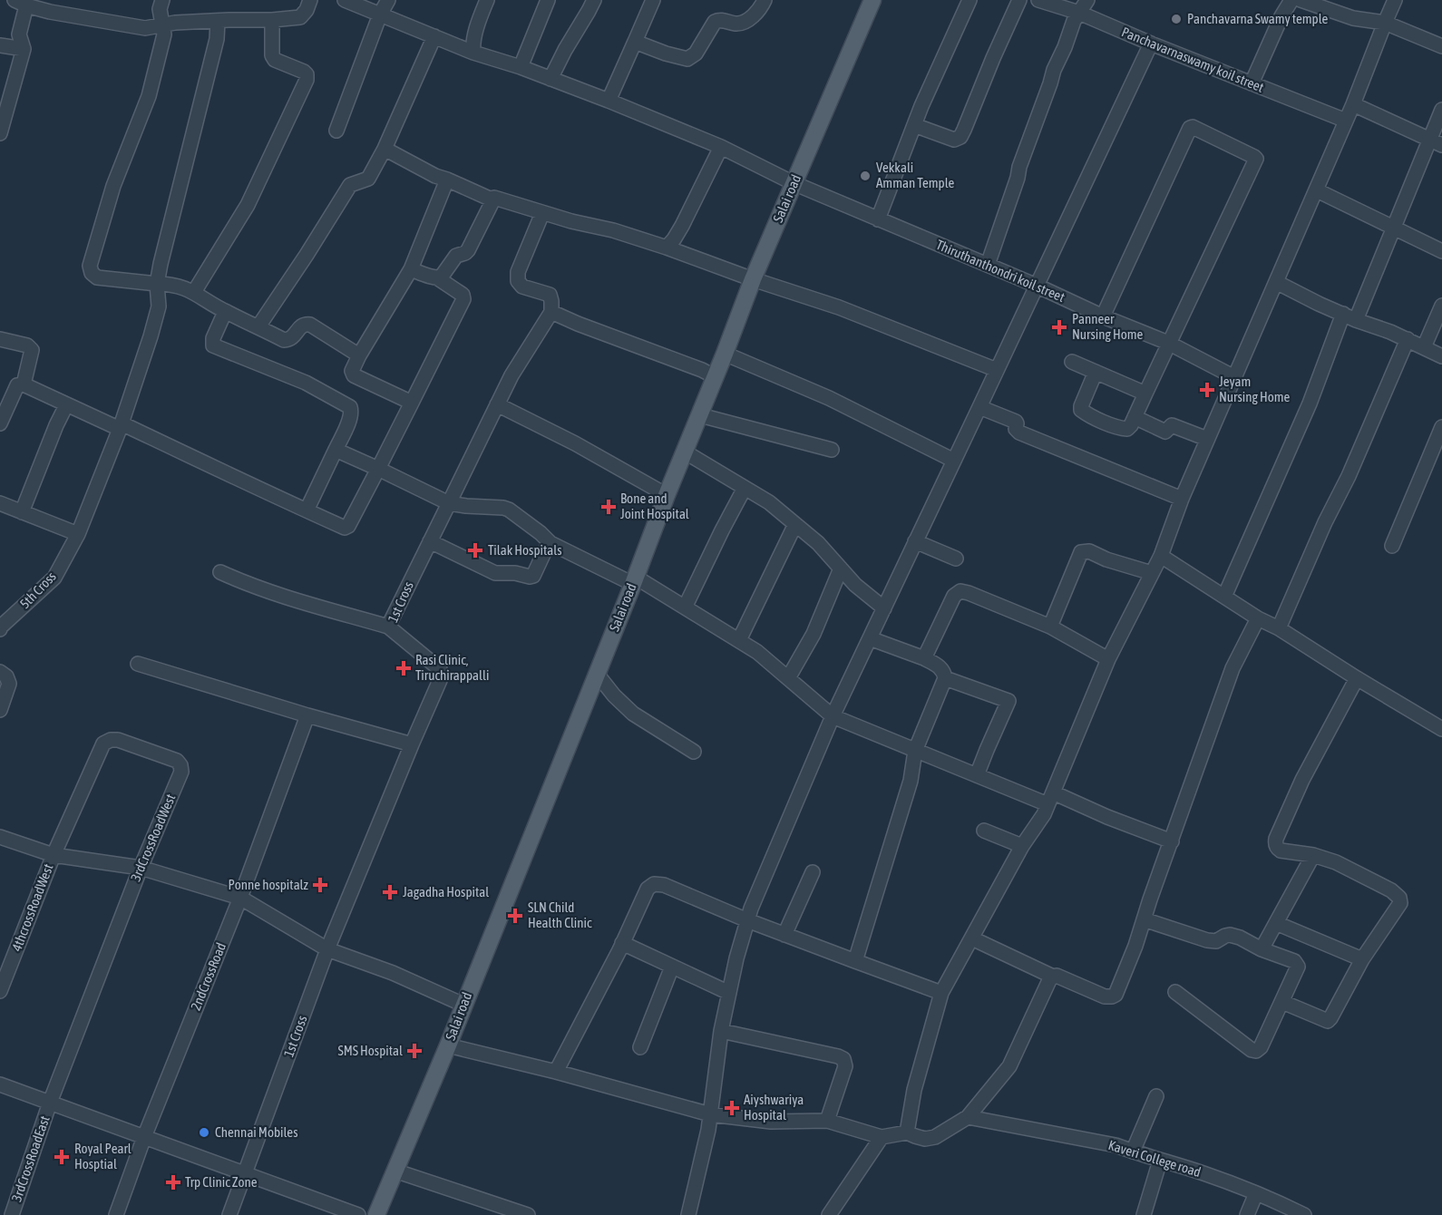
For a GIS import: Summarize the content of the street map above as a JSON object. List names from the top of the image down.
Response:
{
  "streets": {
    "main road": ["Salai road"],
    "street": [
      "Panchavarnaswamy koil street",
      "Thiruthanthondri koil street",
      "5th Cross",
      "1st Cross",
      "3rdCrossRoadWest",
      "4thcrossRoadWest",
      "2ndCrossRoad",
      "3rdCrossRoadEast",
      "Kaveri College road"
    ]
  },
  "crossings": [
    ["Salai road", "Thiruthanthondri koil street"],
    ["3rdCrossRoadWest", "4thcrossRoadWest"],
    ["3rdCrossRoadWest", "3rdCrossRoadEast"]
  ],
  "places": {
    "other": ["Panchavarna Swamy temple", "Vekkali Amman Temple", "Chennai Mobiles"],
    "health": [
      "Panneer Nursing Home",
      "Jeyam Nursing Home",
      "Bone and Joint Hospital",
      "Tilak Hospitals",
      "Rasi Clinic, Tiruchirappalli",
      "Ponne hospitalz",
      "Jagadha Hospital",
      "SLN Child Health Clinic",
      "SMS Hospital",
      "Aiyshwariya Hospital",
      "Royal Pearl Hosptial",
      "Trp Clinic Zone"
    ]
  }
}
